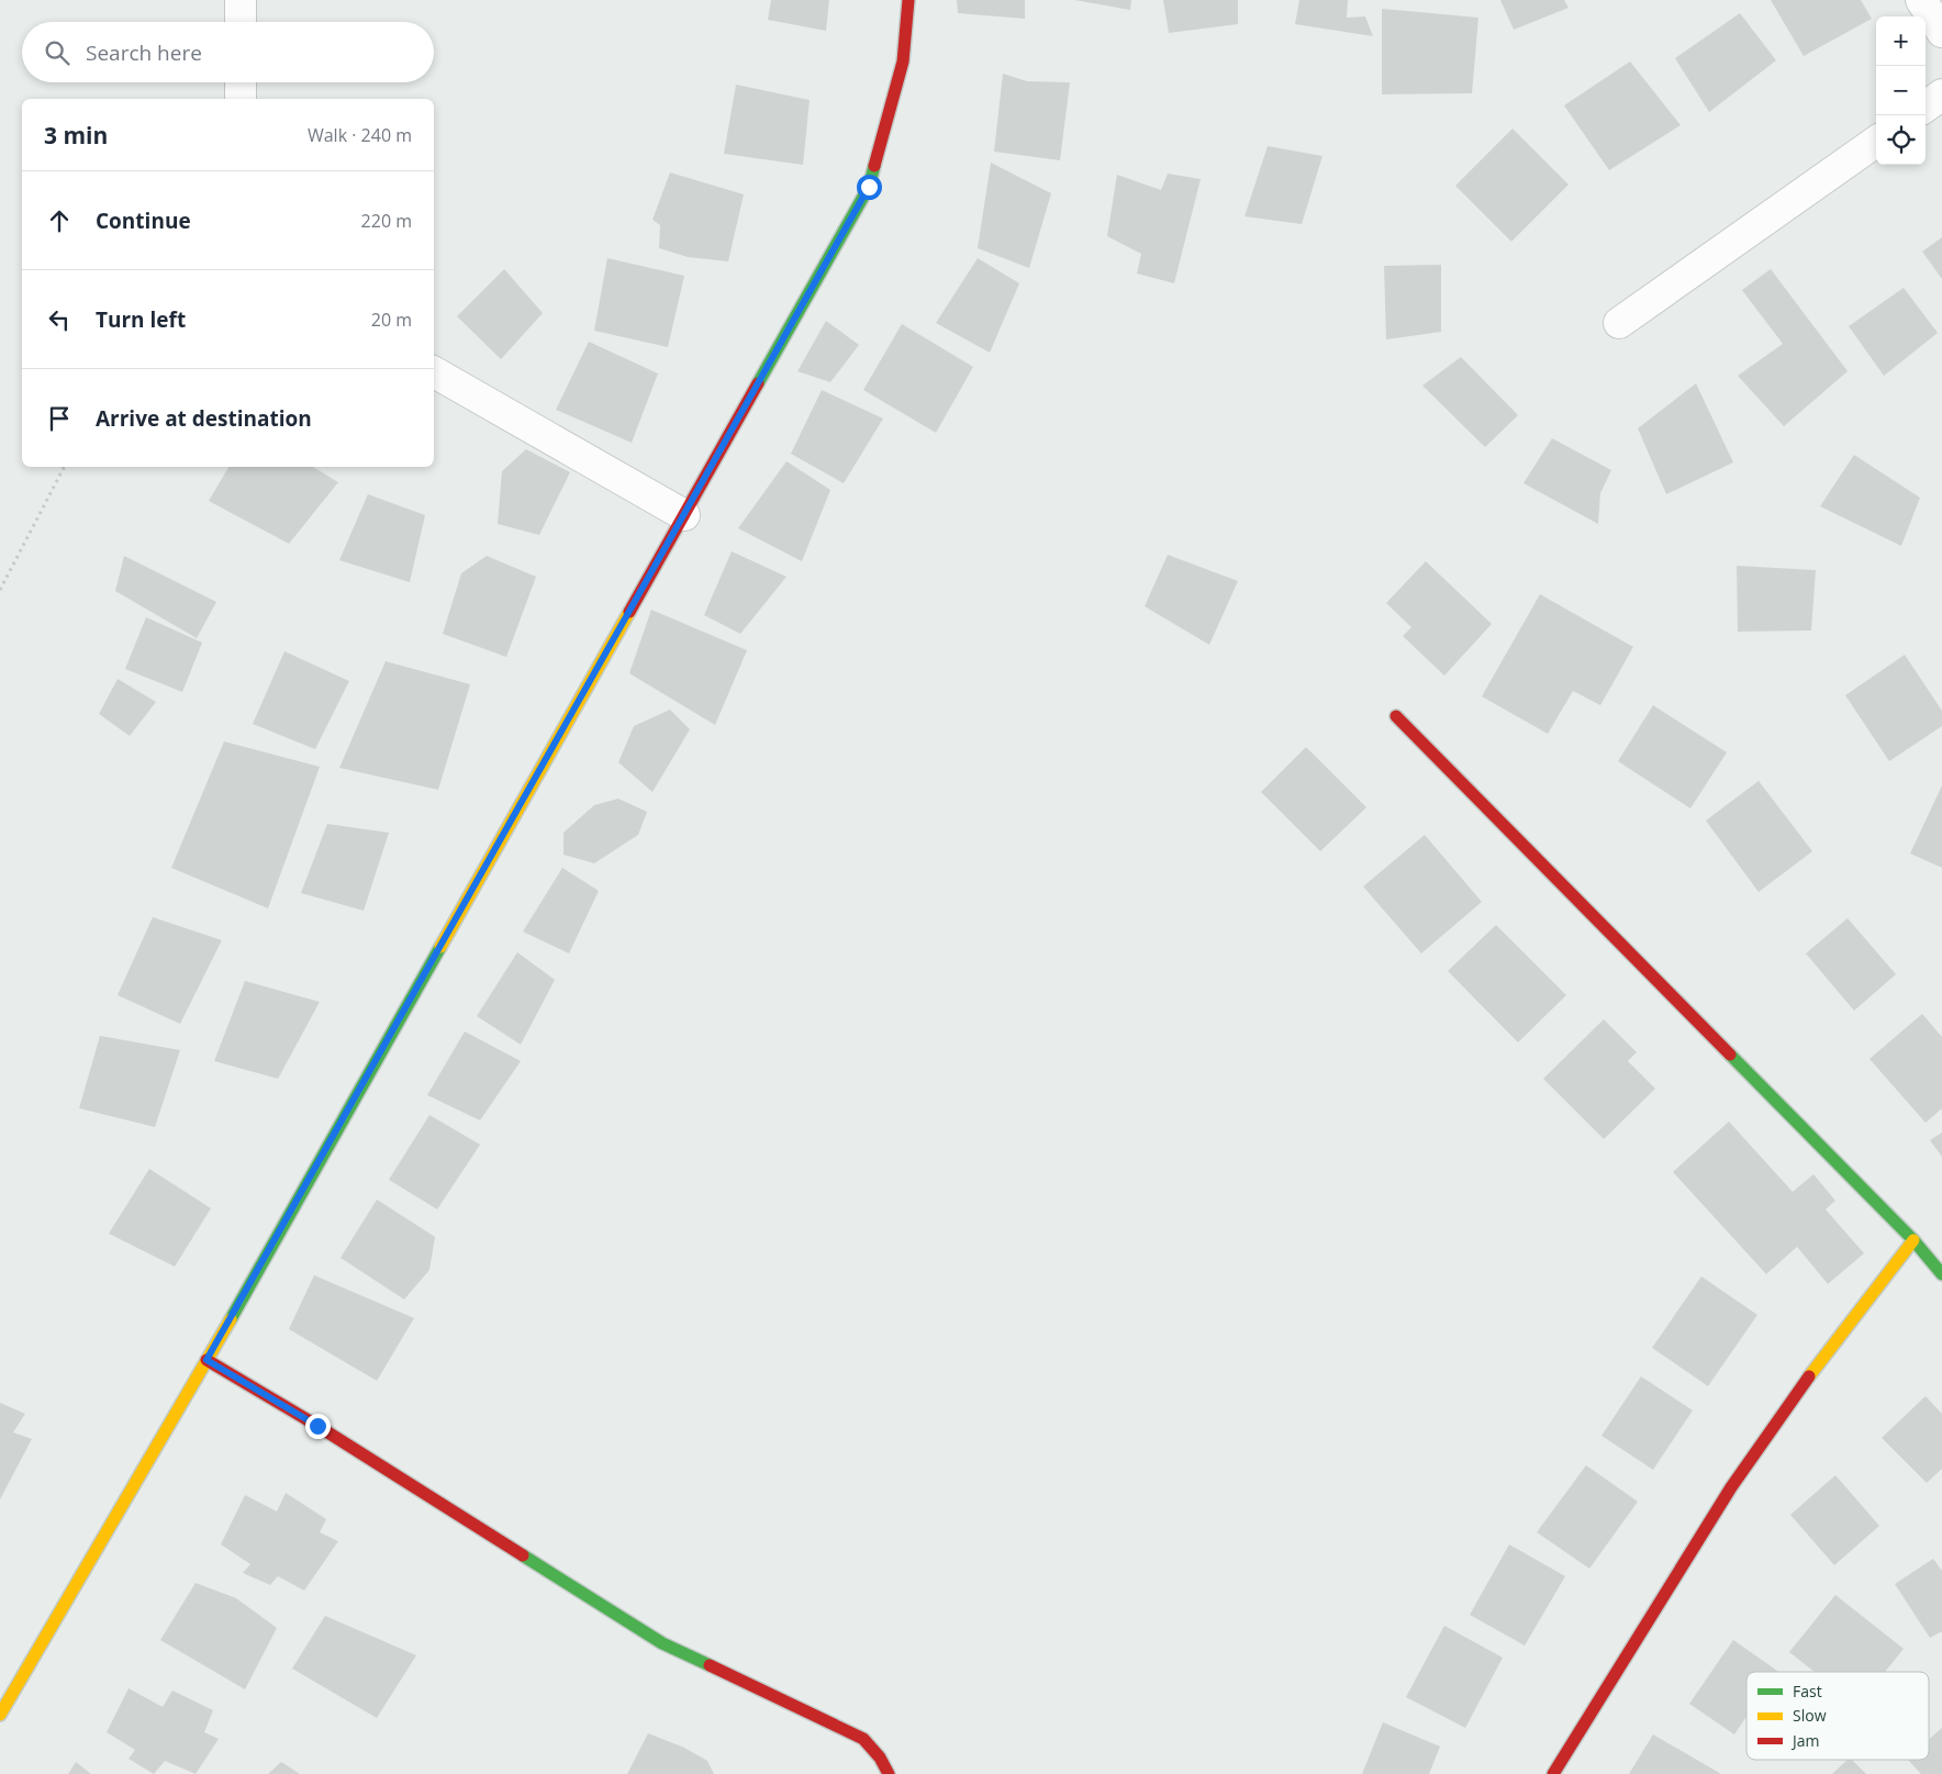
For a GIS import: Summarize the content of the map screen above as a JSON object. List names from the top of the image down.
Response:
{
  "legend": ["Fast", "Slow", "Jam"],
  "page": {
    "map_buttons": ["+", "−"],
    "search": "Search here",
    "heading": ["3 min", "Walk · 240 m"],
    "list": [
      ["Continue", "220 m"],
      ["Turn left", "20 m"],
      "Arrive at destination"
    ]
  }
}
